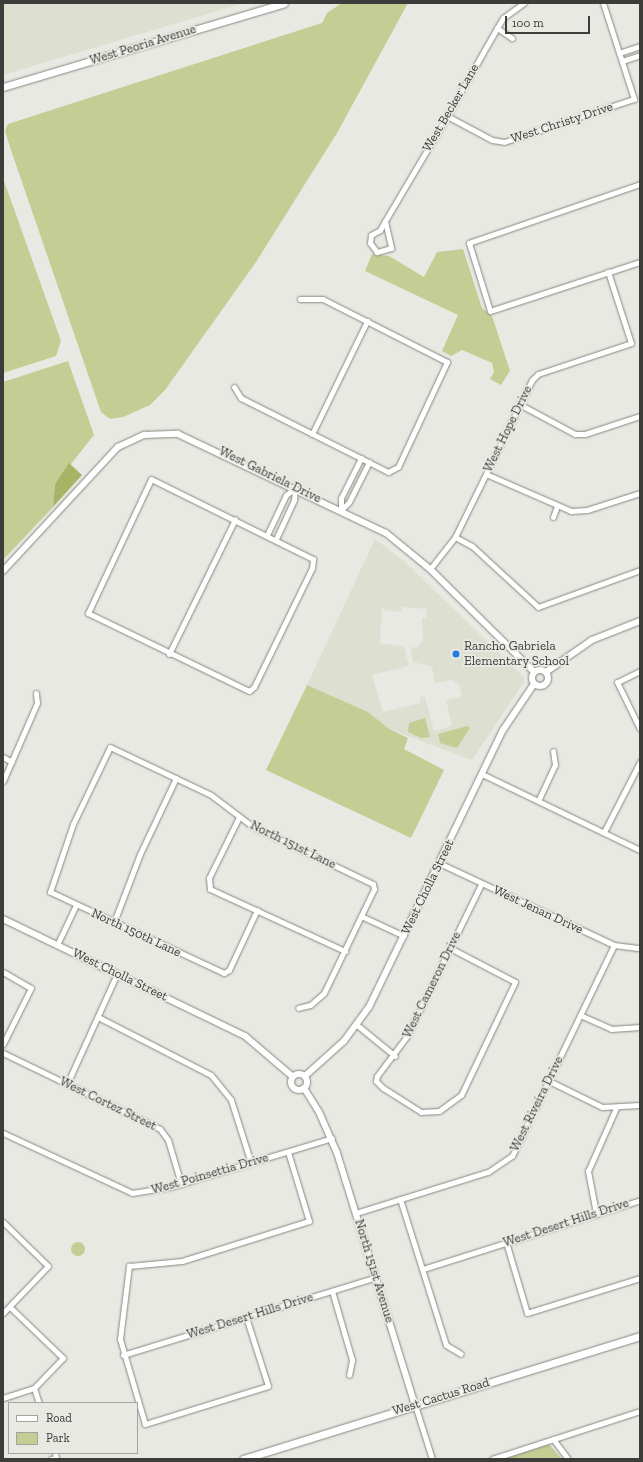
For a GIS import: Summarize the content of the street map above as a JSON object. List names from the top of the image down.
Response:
{
  "streets": {
    "main road": ["West Peoria Avenue", "West Cactus Road"],
    "street": [
      "West Becker Lane",
      "West Christy Drive",
      "West Hope Drive",
      "West Gabriela Drive",
      "North 151st Lane",
      "West Cholla Street",
      "West Jenan Drive",
      "North 150th Lane",
      "West Cameron Drive",
      "West Cortez Street",
      "West Riveira Drive",
      "West Poinsettia Drive",
      "West Desert Hills Drive",
      "North 151st Avenue"
    ]
  },
  "crossings": [
    ["West Becker Lane", "West Christy Drive"],
    ["West Hope Drive", "West Gabriela Drive"],
    ["North 151st Lane", "North 150th Lane"],
    ["West Cholla Street", "West Jenan Drive"],
    ["West Cholla Street", "North 151st Avenue"],
    ["West Jenan Drive", "West Cameron Drive"],
    ["West Jenan Drive", "West Riveira Drive"],
    ["West Cortez Street", "West Poinsettia Drive"],
    ["West Riveira Drive", "North 151st Avenue"],
    ["West Poinsettia Drive", "North 151st Avenue"],
    ["West Desert Hills Drive", "North 151st Avenue"],
    ["North 151st Avenue", "West Cactus Road"]
  ],
  "places": ["Rancho Gabriela Elementary School"],
  "legend": ["Road", "Park"],
  "scale_bar": "100 m"
}
